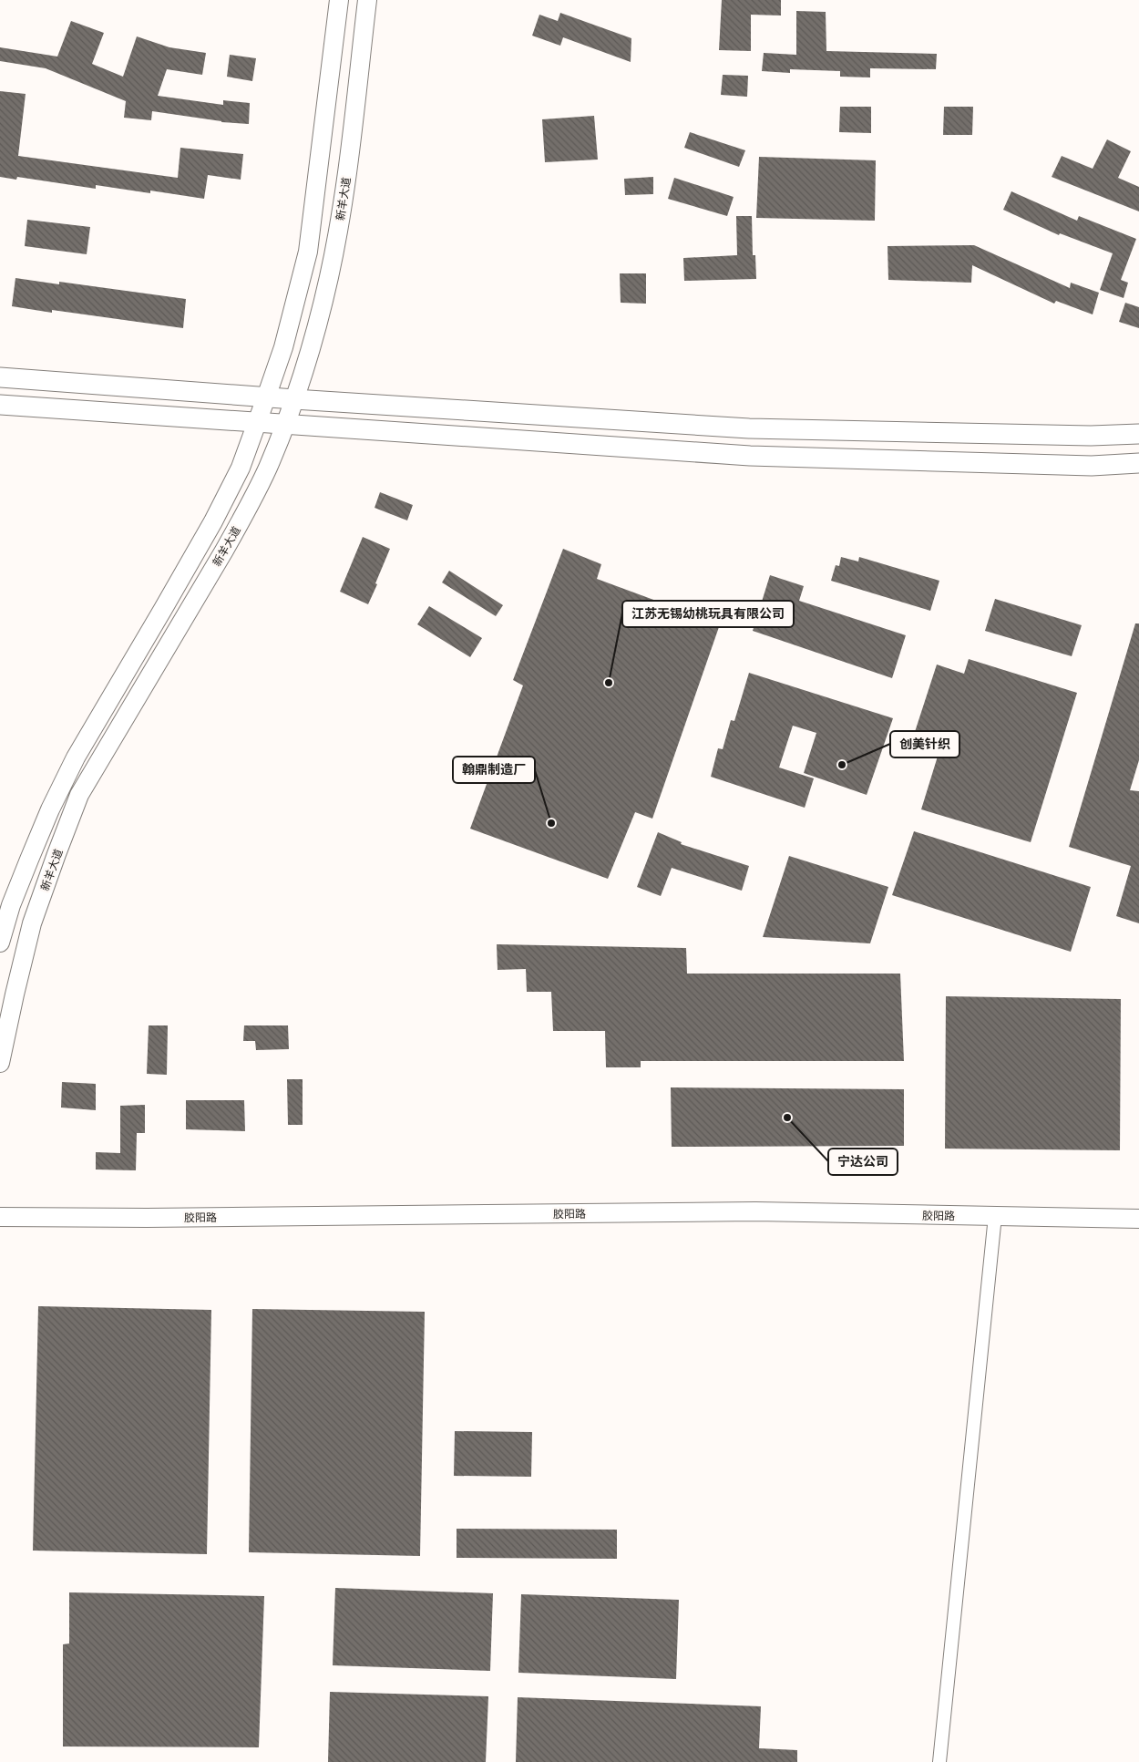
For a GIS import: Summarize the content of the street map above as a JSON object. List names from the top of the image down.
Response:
{
  "streets": {
    "main road": ["新羊大道", "胶阳路"]
  },
  "places": [
    "江苏无锡幼桃玩具有限公司",
    "创美针织",
    "翰鼎制造厂",
    "宁达公司"
  ]
}
